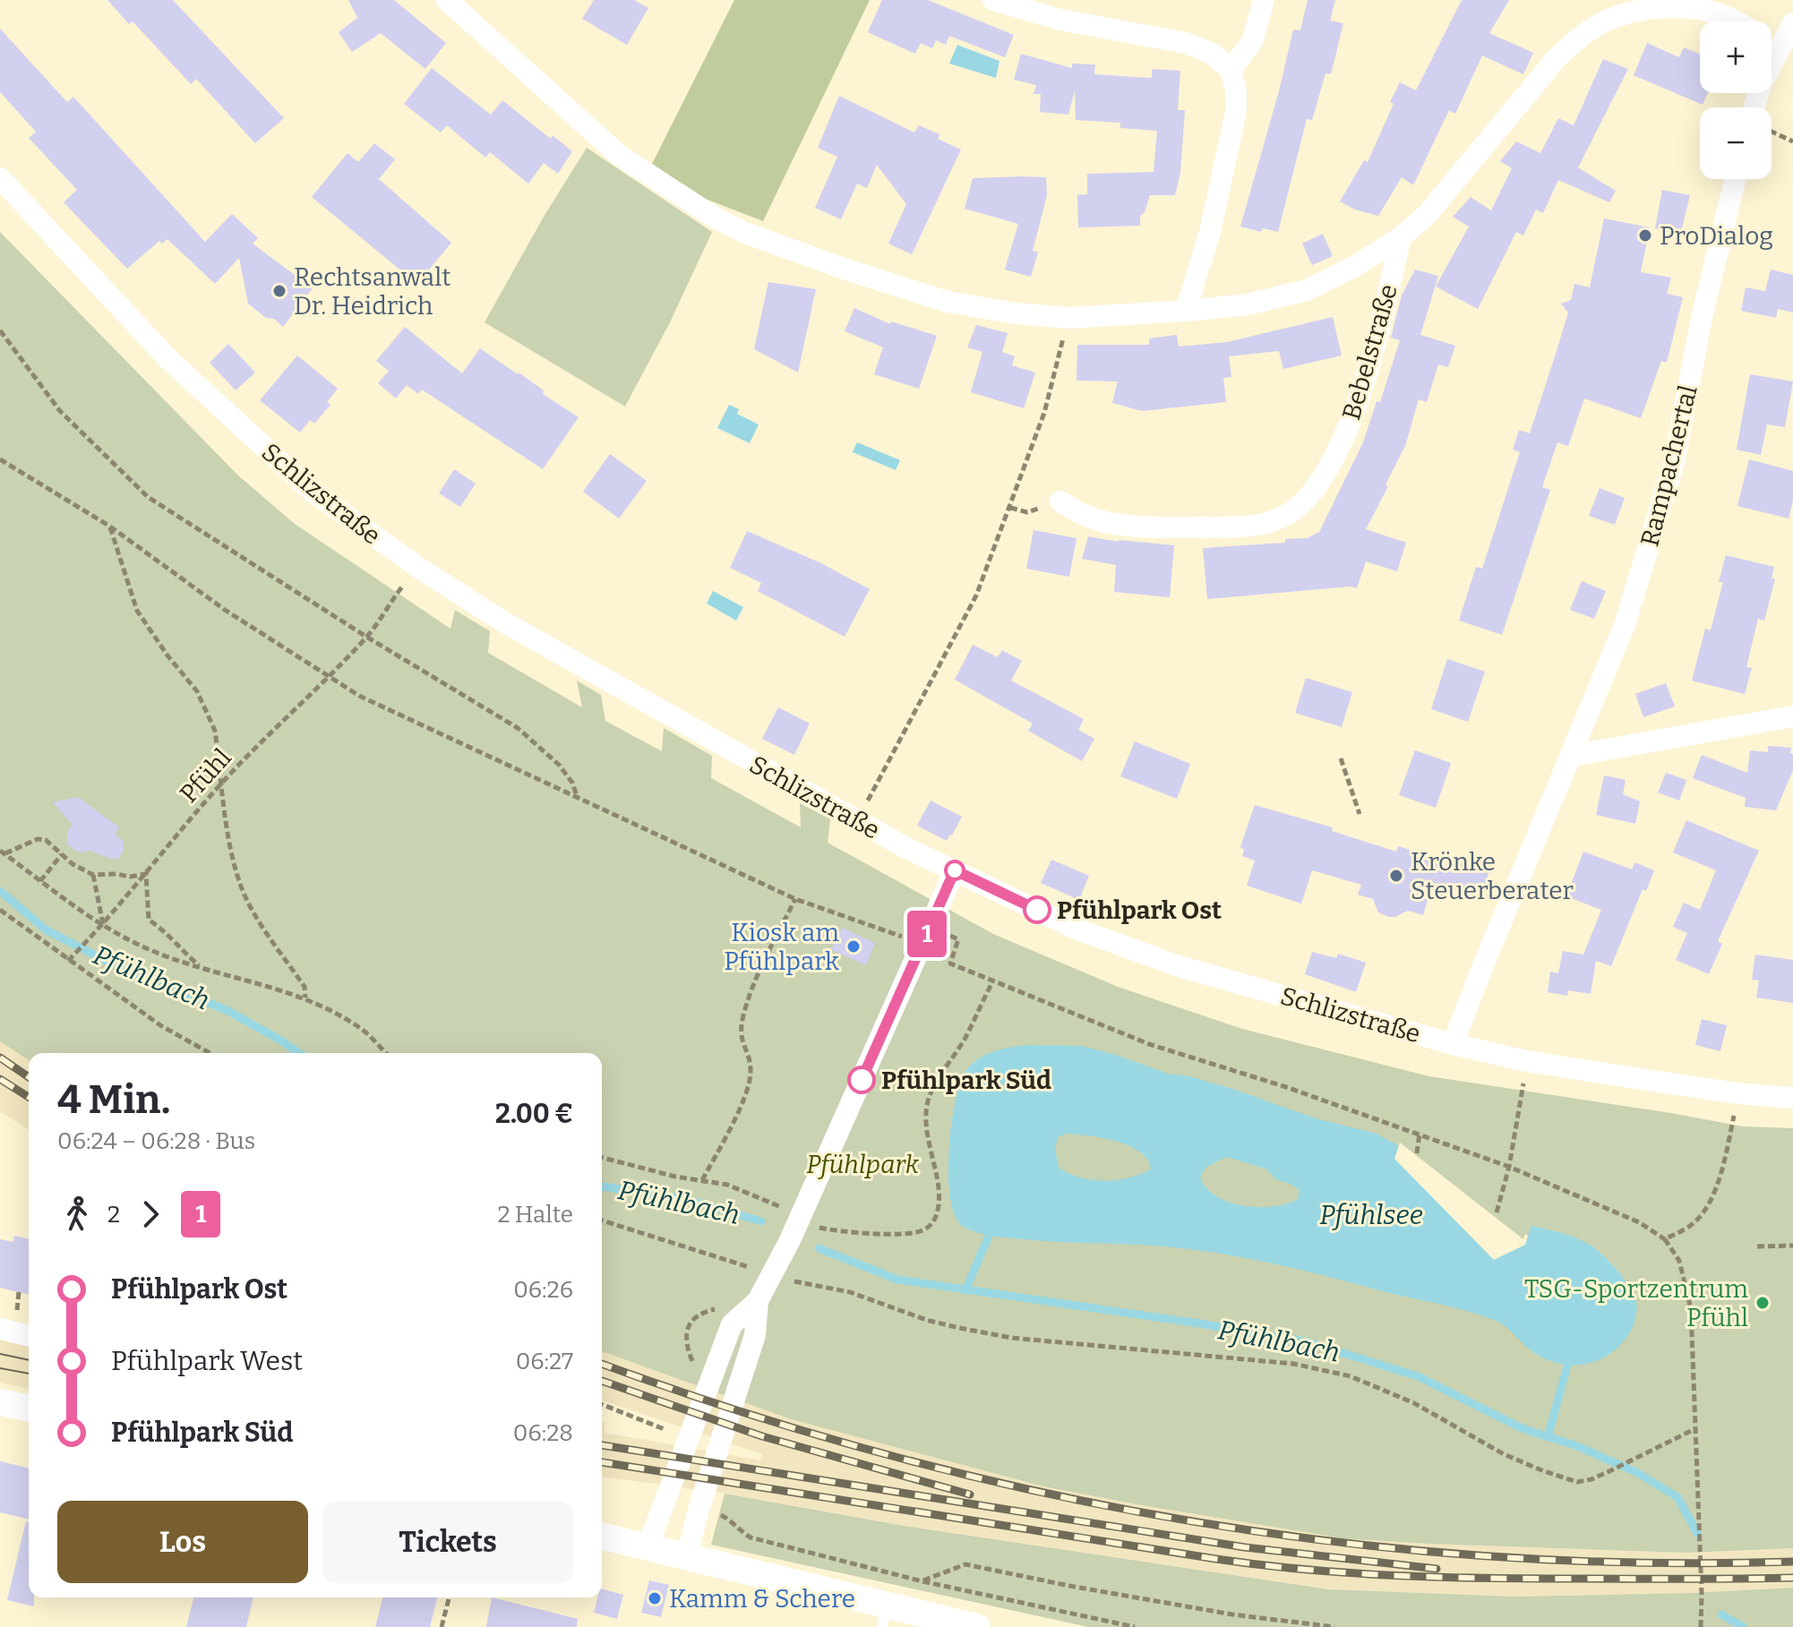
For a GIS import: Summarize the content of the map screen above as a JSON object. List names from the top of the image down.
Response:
{
  "streets": {
    "street": ["Bebelstraße", "Rampachertal", "Schlizstraße"],
    "path": ["Pfühl"]
  },
  "crossings": [
    ["Rampachertal", "Schlizstraße"]
  ],
  "water": ["Pfühlbach", "Pfühlsee"],
  "parks": ["Pfühlpark"],
  "places": [
    "ProDialog",
    "Rechtsanwalt Dr. Heidrich",
    "Krönke Steuerberater",
    "Pfühlpark Ost",
    "Kiosk am Pfühlpark",
    "Pfühlpark Süd",
    "TSG-Sportzentrum Pfühl",
    "Kamm & Schere"
  ],
  "lines": ["bus line 1"],
  "page": {
    "on_map": "1",
    "map_buttons": ["+", "−"],
    "heading": ["4 Min.", "06:24 – 06:28 · Bus", "2.00 €"],
    "legs": ["2", "1", "2 Halte"],
    "list": [
      {
        "name": "Pfühlpark Ost",
        "value": "06:26"
      },
      {
        "name": "Pfühlpark West",
        "value": "06:27"
      },
      {
        "name": "Pfühlpark Süd",
        "value": "06:28"
      }
    ],
    "buttons": ["Los", "Tickets"]
  }
}
